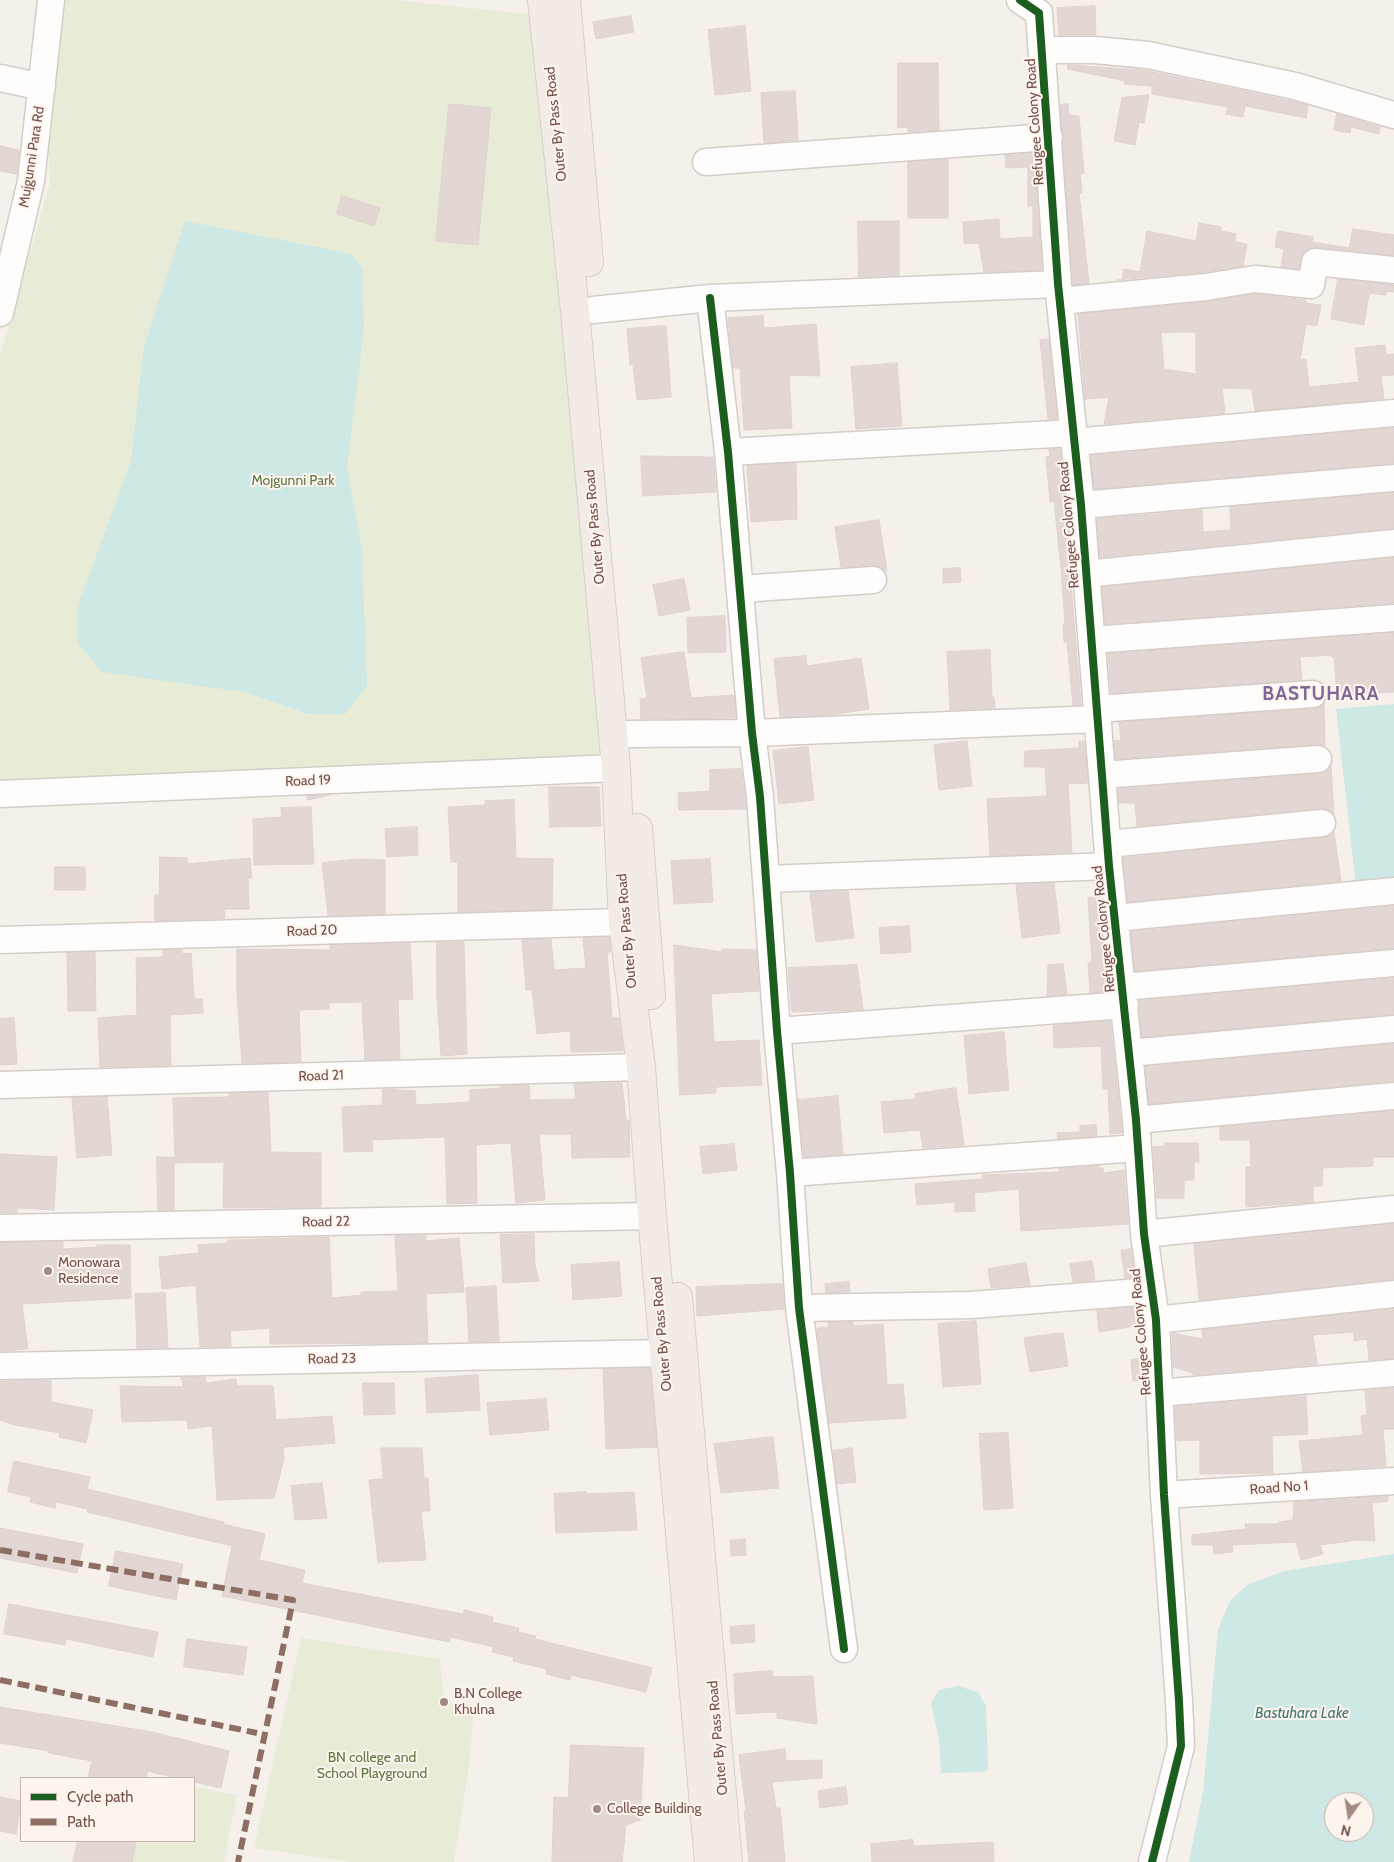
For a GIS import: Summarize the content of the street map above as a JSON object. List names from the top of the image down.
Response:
{
  "streets": {
    "main road": ["Outer By Pass Road"],
    "street": [
      "Refugee Colony Road",
      "Mujgunni Para Rd",
      "Road 19",
      "Road 20",
      "Road 21",
      "Road 22",
      "Road 23",
      "Road No 1"
    ]
  },
  "crossings": [
    ["Refugee Colony Road", "Road No 1"],
    ["Outer By Pass Road", "Road 19"],
    ["Outer By Pass Road", "Road 20"],
    ["Outer By Pass Road", "Road 21"],
    ["Outer By Pass Road", "Road 22"],
    ["Outer By Pass Road", "Road 23"]
  ],
  "districts": ["BASTUHARA"],
  "water": ["Bastuhara Lake"],
  "parks": ["Mojgunni Park", "BN college and School Playground"],
  "places": ["Monowara Residence", "B.N College Khulna", "College Building"],
  "legend": ["Cycle path", "Path"],
  "north": "bottom"
}
